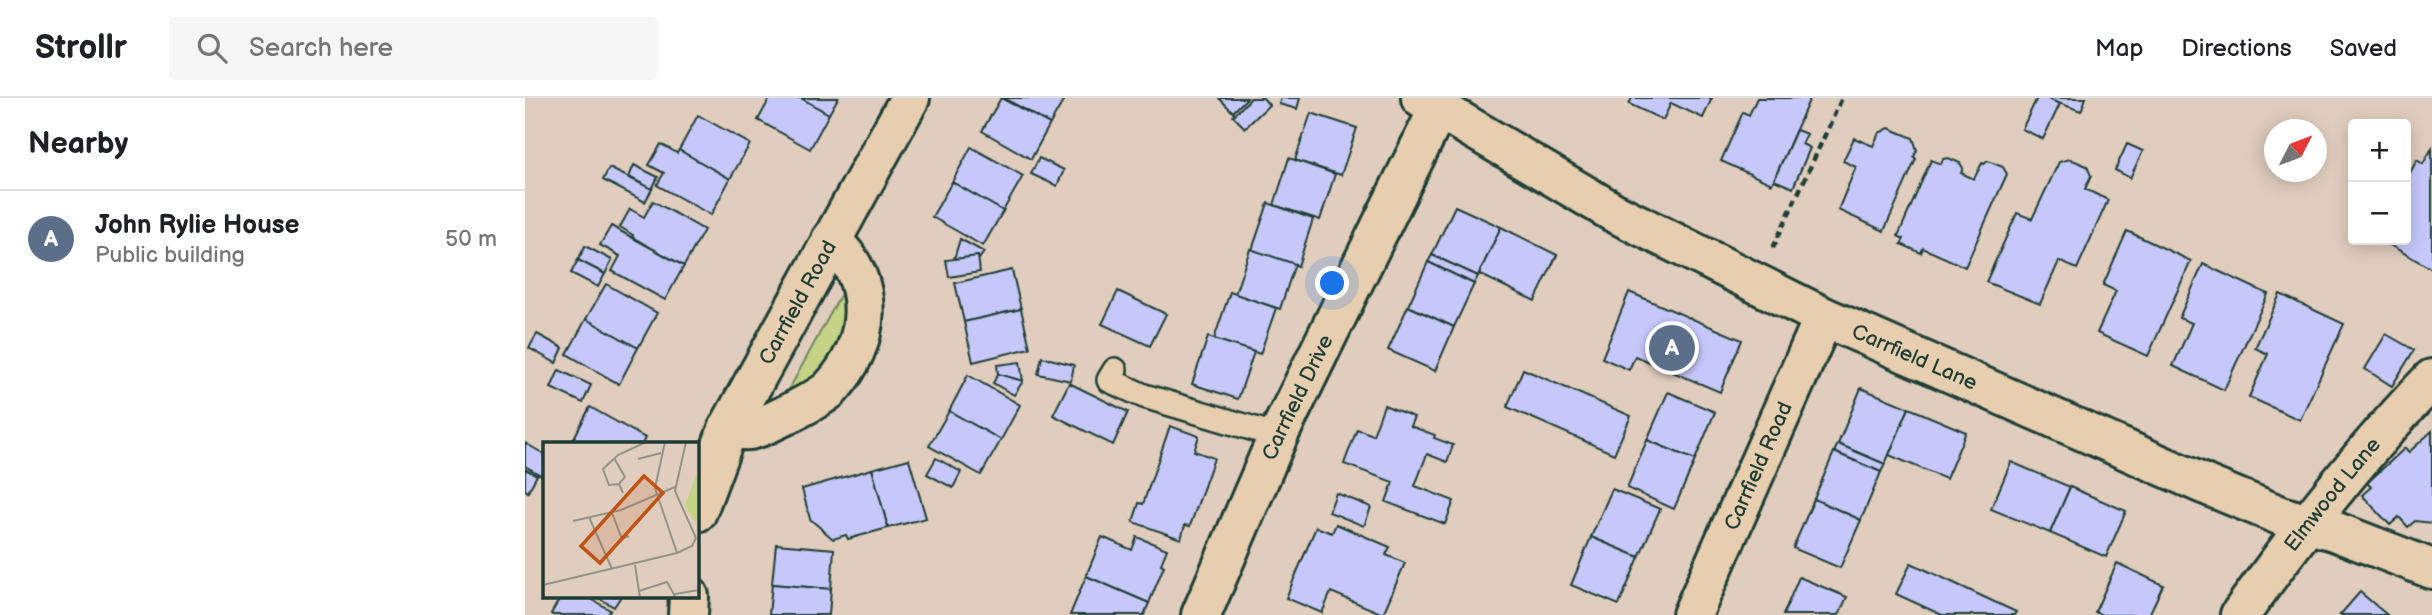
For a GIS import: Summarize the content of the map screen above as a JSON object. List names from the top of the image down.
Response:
{
  "streets": {
    "street": [
      "Carrfield Road",
      "Carrfield Lane",
      "Carrfield Drive",
      "Elmwood Lane"
    ]
  },
  "crossings": [
    ["Carrfield Road", "Carrfield Lane"],
    ["Carrfield Lane", "Carrfield Drive"],
    ["Carrfield Lane", "Elmwood Lane"]
  ],
  "north": "top right",
  "page": {
    "header": "Strollr",
    "search": "Search here",
    "nav": ["Map", "Directions", "Saved"],
    "heading": "Nearby",
    "map_buttons": ["+", "−"],
    "list": [
      {
        "mark": "A",
        "name": "John Rylie House",
        "note": "Public building",
        "value": "50 m"
      }
    ],
    "pins": "A"
  }
}
